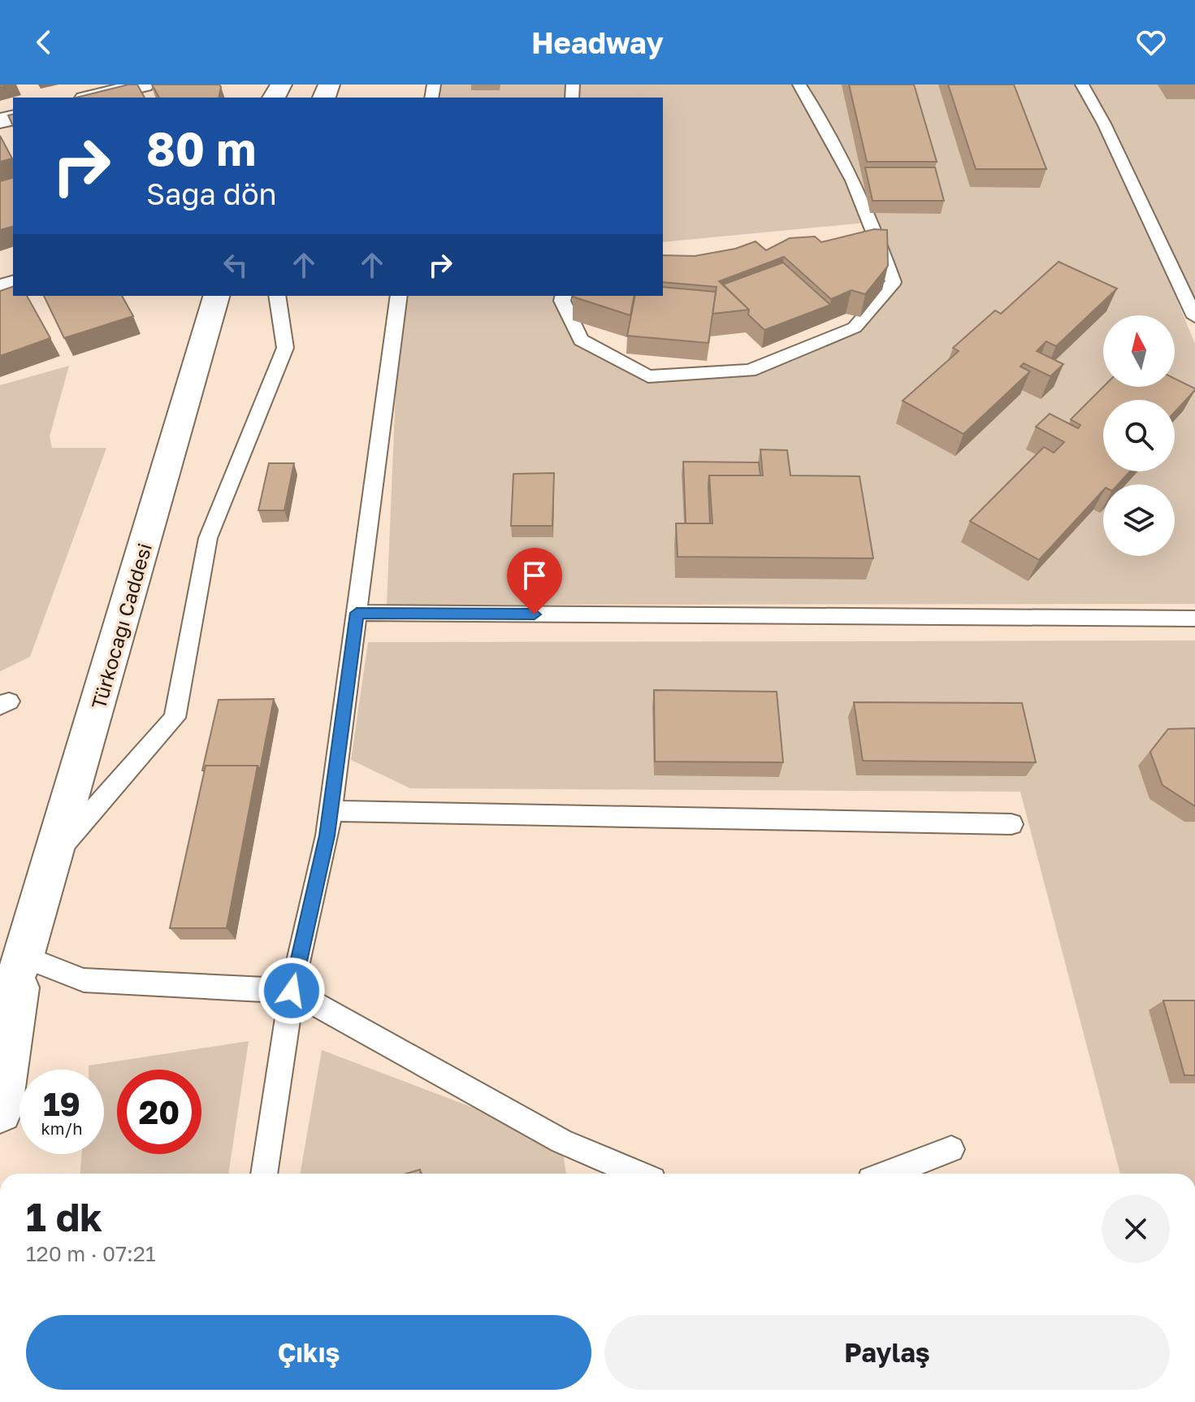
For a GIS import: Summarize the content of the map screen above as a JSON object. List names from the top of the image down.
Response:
{
  "streets": {
    "main road": ["Türkocağı Caddesi"]
  },
  "north": "top",
  "page": {
    "header": "Headway",
    "turn": ["80 m", "Sağa dön"],
    "speed": "19 km/h",
    "limit": "20",
    "heading": ["1 dk", "120 m · 07:21"],
    "buttons": ["Çıkış", "Paylaş"]
  }
}
